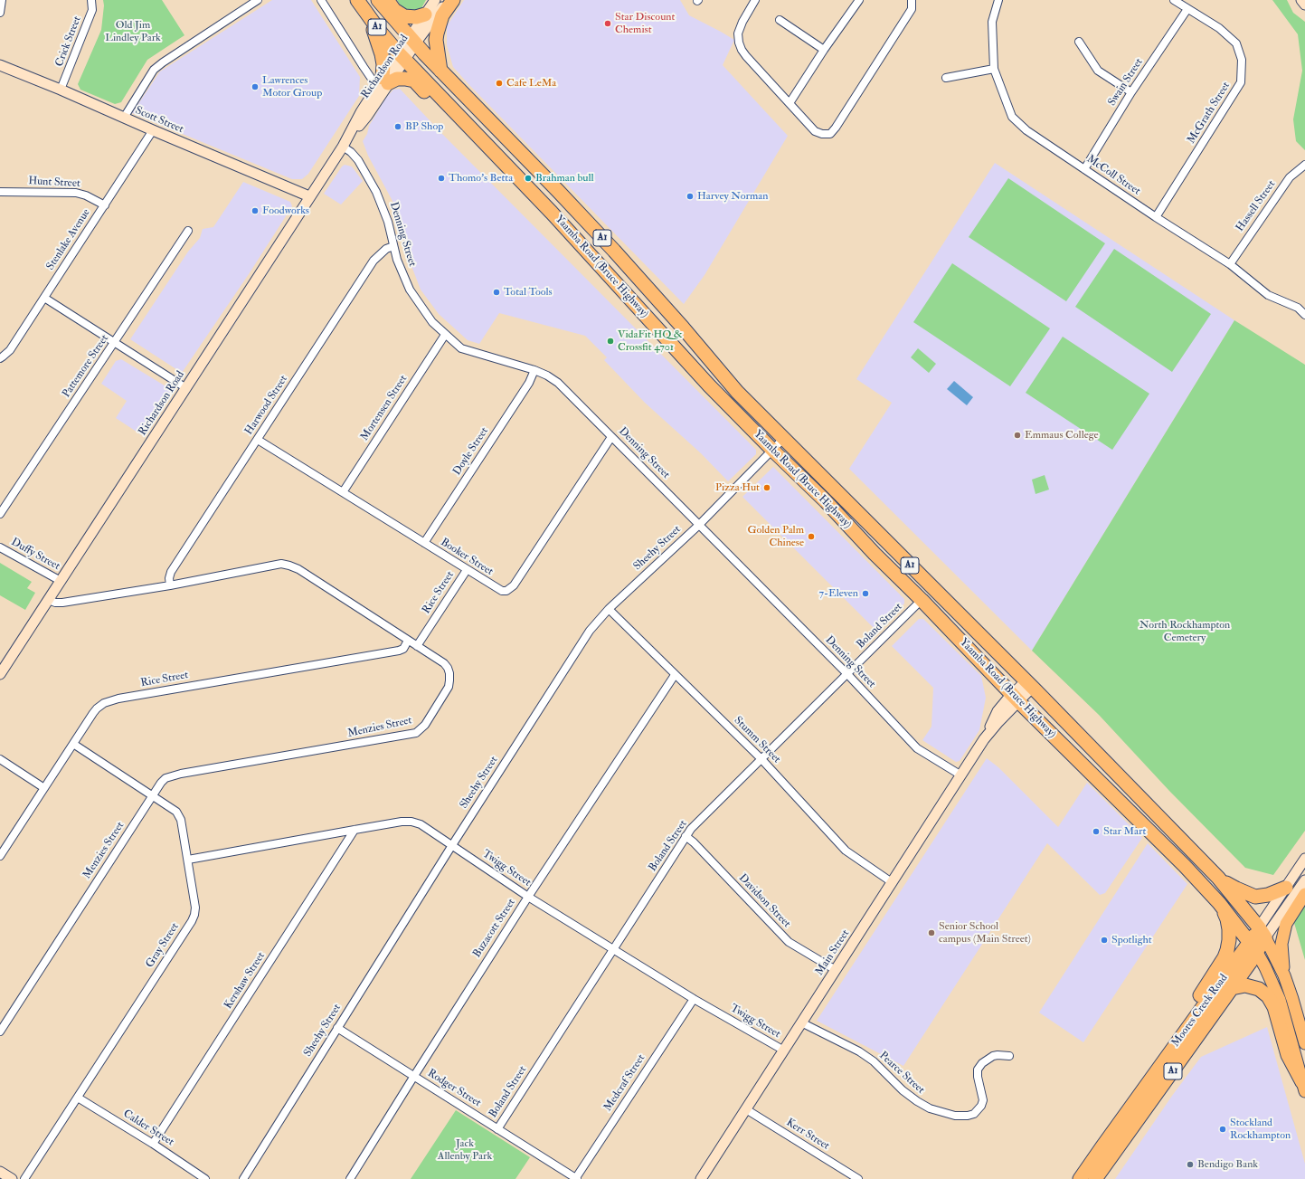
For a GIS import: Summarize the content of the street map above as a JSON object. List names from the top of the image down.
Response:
{
  "streets": {
    "highway": ["A1", "Yaamba Road (Bruce Highway)", "Moores Creek Road"],
    "main road": ["Richardson Road", "Scott Street", "Main Street"],
    "street": [
      "Crick Street",
      "Swain Street",
      "McGrath Street",
      "McColl Street",
      "Hunt Street",
      "Hassell Street",
      "Denning Street",
      "Stenlake Avenue",
      "Pattemore Street",
      "Harwood Street",
      "Mortensen Street",
      "Doyle Street",
      "Sheehy Street",
      "Duffy Street",
      "Booker Street",
      "Rice Street",
      "Boland Street",
      "Menzies Street",
      "Stumm Street",
      "Twigg Street",
      "Davidson Street",
      "Buzacott Street",
      "Gray Street",
      "Kershaw Street",
      "Pearce Street",
      "Medcraf Street",
      "Rodger Street",
      "Calder Street",
      "Kerr Street"
    ]
  },
  "crossings": [
    ["A1", "Yaamba Road (Bruce Highway)"],
    ["A1", "Moores Creek Road"],
    ["Crick Street", "Scott Street"],
    ["Richardson Road", "Scott Street"],
    ["Richardson Road", "Denning Street"],
    ["Richardson Road", "Yaamba Road (Bruce Highway)"],
    ["Richardson Road", "Duffy Street"],
    ["Richardson Road", "Menzies Street"],
    ["Swain Street", "McGrath Street"],
    ["Swain Street", "McColl Street"],
    ["McGrath Street", "McColl Street"],
    ["Scott Street", "Stenlake Avenue"],
    ["McColl Street", "Hassell Street"],
    ["Hunt Street", "Stenlake Avenue"],
    ["Denning Street", "Harwood Street"],
    ["Denning Street", "Mortensen Street"],
    ["Denning Street", "Doyle Street"],
    ["Denning Street", "Sheehy Street"],
    ["Denning Street", "Booker Street"],
    ["Denning Street", "Boland Street"],
    ["Denning Street", "Main Street"],
    ["Yaamba Road (Bruce Highway)", "Sheehy Street"],
    ["Yaamba Road (Bruce Highway)", "Boland Street"],
    ["Yaamba Road (Bruce Highway)", "Main Street"],
    ["Yaamba Road (Bruce Highway)", "Moores Creek Road"],
    ["Harwood Street", "Booker Street"],
    ["Harwood Street", "Menzies Street"],
    ["Mortensen Street", "Booker Street"],
    ["Doyle Street", "Booker Street"],
    ["Sheehy Street", "Stumm Street"],
    ["Sheehy Street", "Twigg Street"],
    ["Sheehy Street", "Rodger Street"],
    ["Booker Street", "Rice Street"],
    ["Rice Street", "Menzies Street"],
    ["Rice Street", "Gray Street"],
    ["Boland Street", "Stumm Street"],
    ["Boland Street", "Twigg Street"],
    ["Boland Street", "Davidson Street"],
    ["Boland Street", "Rodger Street"],
    ["Menzies Street", "Gray Street"],
    ["Stumm Street", "Buzacott Street"],
    ["Stumm Street", "Main Street"],
    ["Twigg Street", "Buzacott Street"],
    ["Twigg Street", "Gray Street"],
    ["Twigg Street", "Main Street"],
    ["Twigg Street", "Kershaw Street"],
    ["Twigg Street", "Medcraf Street"],
    ["Davidson Street", "Main Street"],
    ["Buzacott Street", "Rodger Street"],
    ["Gray Street", "Calder Street"],
    ["Main Street", "Pearce Street"],
    ["Main Street", "Kerr Street"],
    ["Kershaw Street", "Calder Street"],
    ["Medcraf Street", "Rodger Street"]
  ],
  "parks": ["Old Jim Lindley Park", "North Rockhampton Cemetery", "Jack Allenby Park"],
  "places": [
    "Star Discount Chemist",
    "Cafe LeMa",
    "Lawrences Motor Group",
    "BP Shop",
    "Thomo's Betta",
    "Brahman bull",
    "Harvey Norman",
    "Foodworks",
    "Total Tools",
    "VidaFit HQ & Crossfit 4701",
    "Emmaus College",
    "Pizza Hut",
    "Golden Palm Chinese",
    "7-Eleven",
    "Star Mart",
    "Senior School campus (Main Street)",
    "Spotlight",
    "Stockland Rockhampton",
    "Bendigo Bank"
  ]
}
